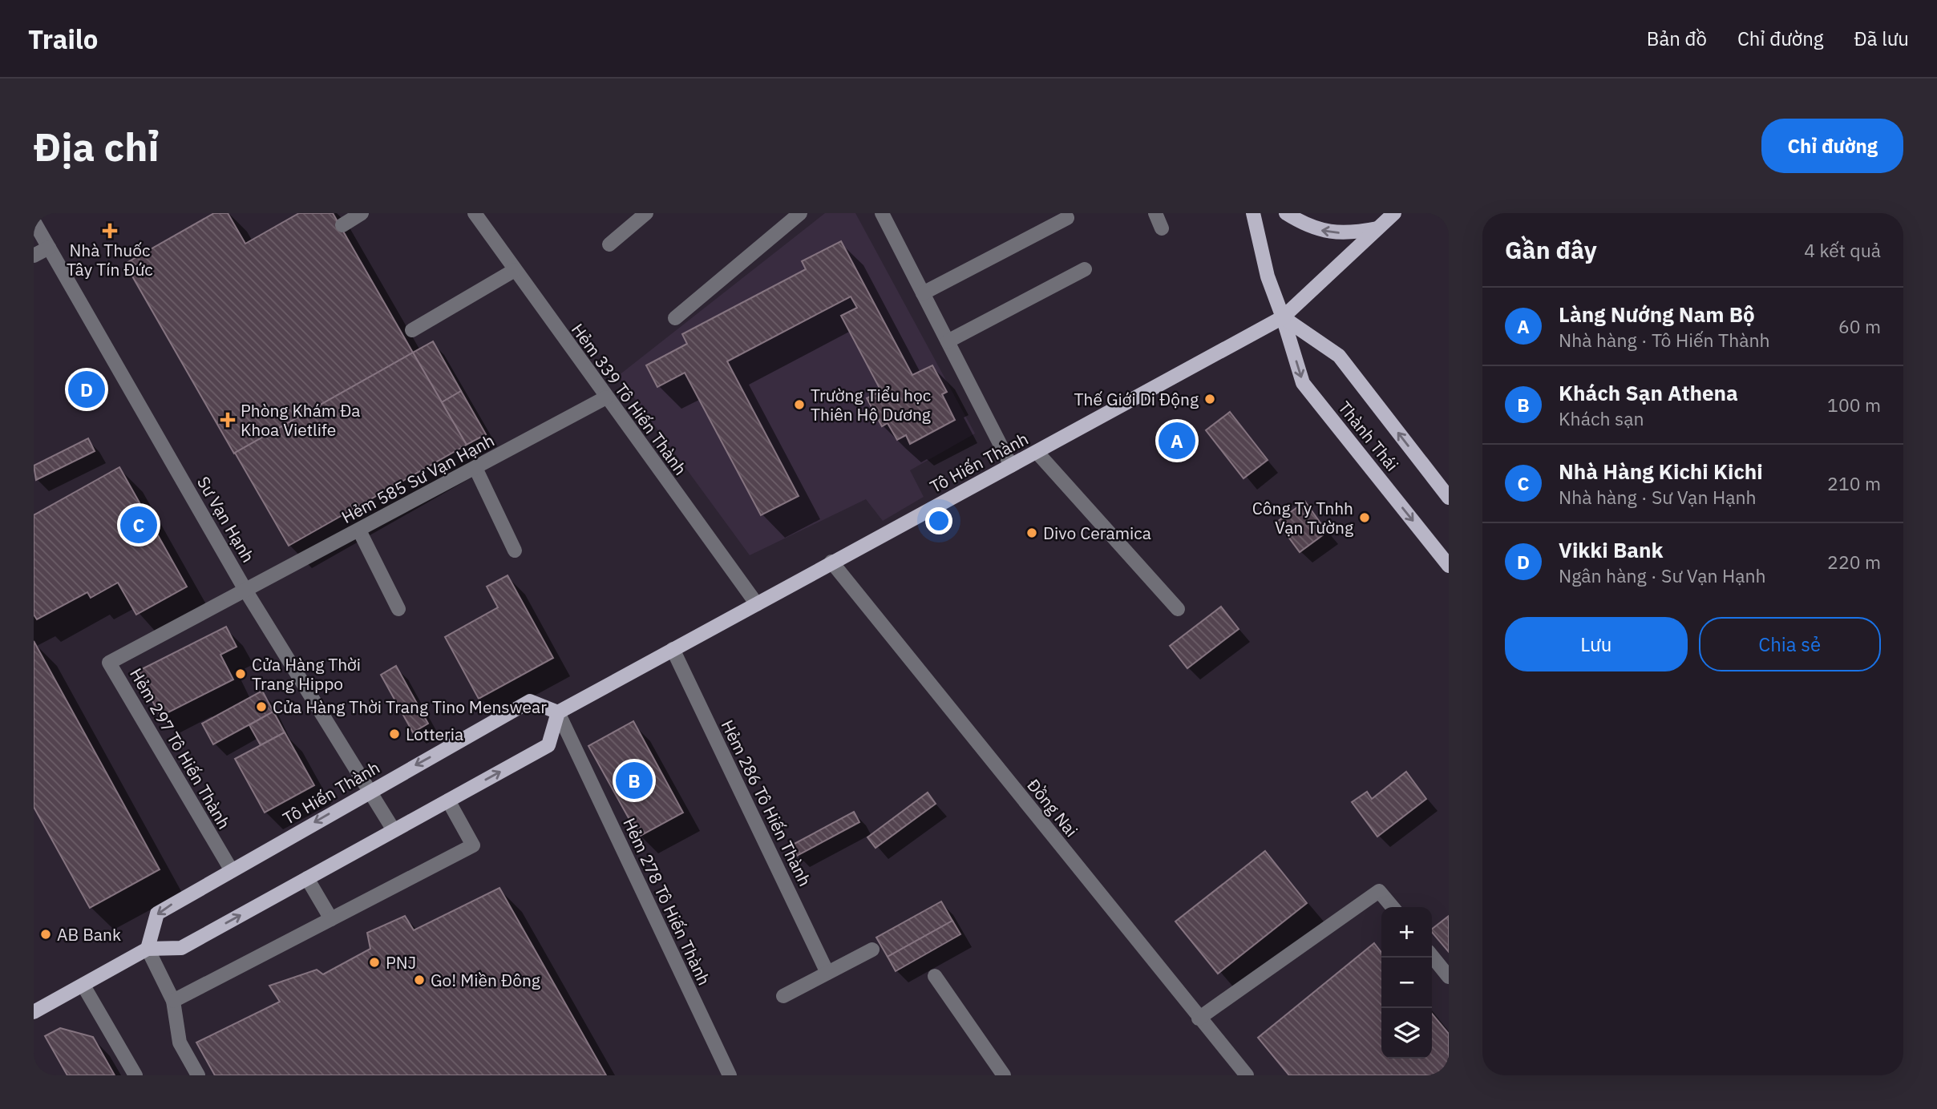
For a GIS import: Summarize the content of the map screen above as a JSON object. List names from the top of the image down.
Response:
{
  "streets": {
    "main road": ["Thành Thái", "Tô Hiến Thành"],
    "street": [
      "Hẻm 339 Tô Hiến Thành",
      "Hẻm 585 Sư Vạn Hạnh",
      "Sư Vạn Hạnh",
      "Hẻm 297 Tô Hiến Thành",
      "Hẻm 286 Tô Hiến Thành",
      "Đồng Nai",
      "Hẻm 278 Tô Hiến Thành"
    ]
  },
  "crossings": [
    ["Hẻm 339 Tô Hiến Thành", "Tô Hiến Thành"],
    ["Hẻm 339 Tô Hiến Thành", "Hẻm 585 Sư Vạn Hạnh"],
    ["Thành Thái", "Tô Hiến Thành"],
    ["Tô Hiến Thành", "Sư Vạn Hạnh"],
    ["Tô Hiến Thành", "Hẻm 297 Tô Hiến Thành"],
    ["Tô Hiến Thành", "Hẻm 286 Tô Hiến Thành"],
    ["Tô Hiến Thành", "Đồng Nai"],
    ["Tô Hiến Thành", "Hẻm 278 Tô Hiến Thành"],
    ["Hẻm 585 Sư Vạn Hạnh", "Sư Vạn Hạnh"],
    ["Hẻm 585 Sư Vạn Hạnh", "Hẻm 297 Tô Hiến Thành"],
    ["Sư Vạn Hạnh", "Hẻm 297 Tô Hiến Thành"]
  ],
  "places": {
    "health": ["Nhà Thuốc Tây Tín Đức", "Phòng Khám Đa Khoa Vietlife"],
    "other": [
      "Thế Giới Di Động",
      "Trường Tiểu học Thiên Hộ Dương",
      "Công Ty Tnhh Vạn Tường",
      "Divo Ceramica",
      "Cửa Hàng Thời Trang Hippo",
      "Cửa Hàng Thời Trang Tino Menswear",
      "Lotteria",
      "AB Bank",
      "PNJ",
      "Go! Miền Đông"
    ]
  },
  "page": {
    "header": "Trailo",
    "nav": ["Bản đồ", "Chỉ đường", "Đã lưu"],
    "buttons": [
      "Chỉ đường",
      ["Lưu", "Chia sẻ"]
    ],
    "title": "Địa chỉ",
    "heading": ["Gần đây", "4 kết quả"],
    "list": [
      {
        "mark": "A",
        "name": "Làng Nướng Nam Bộ",
        "note": "Nhà hàng · Tô Hiến Thành",
        "value": "60 m"
      },
      {
        "mark": "B",
        "name": "Khách Sạn Athena",
        "note": "Khách sạn",
        "value": "100 m"
      },
      {
        "mark": "C",
        "name": "Nhà Hàng Kichi Kichi",
        "note": "Nhà hàng · Sư Vạn Hạnh",
        "value": "210 m"
      },
      {
        "mark": "D",
        "name": "Vikki Bank",
        "note": "Ngân hàng · Sư Vạn Hạnh",
        "value": "220 m"
      }
    ],
    "pins": [
      "D",
      "A",
      "C",
      "B"
    ],
    "map_buttons": ["+", "−"]
  }
}
